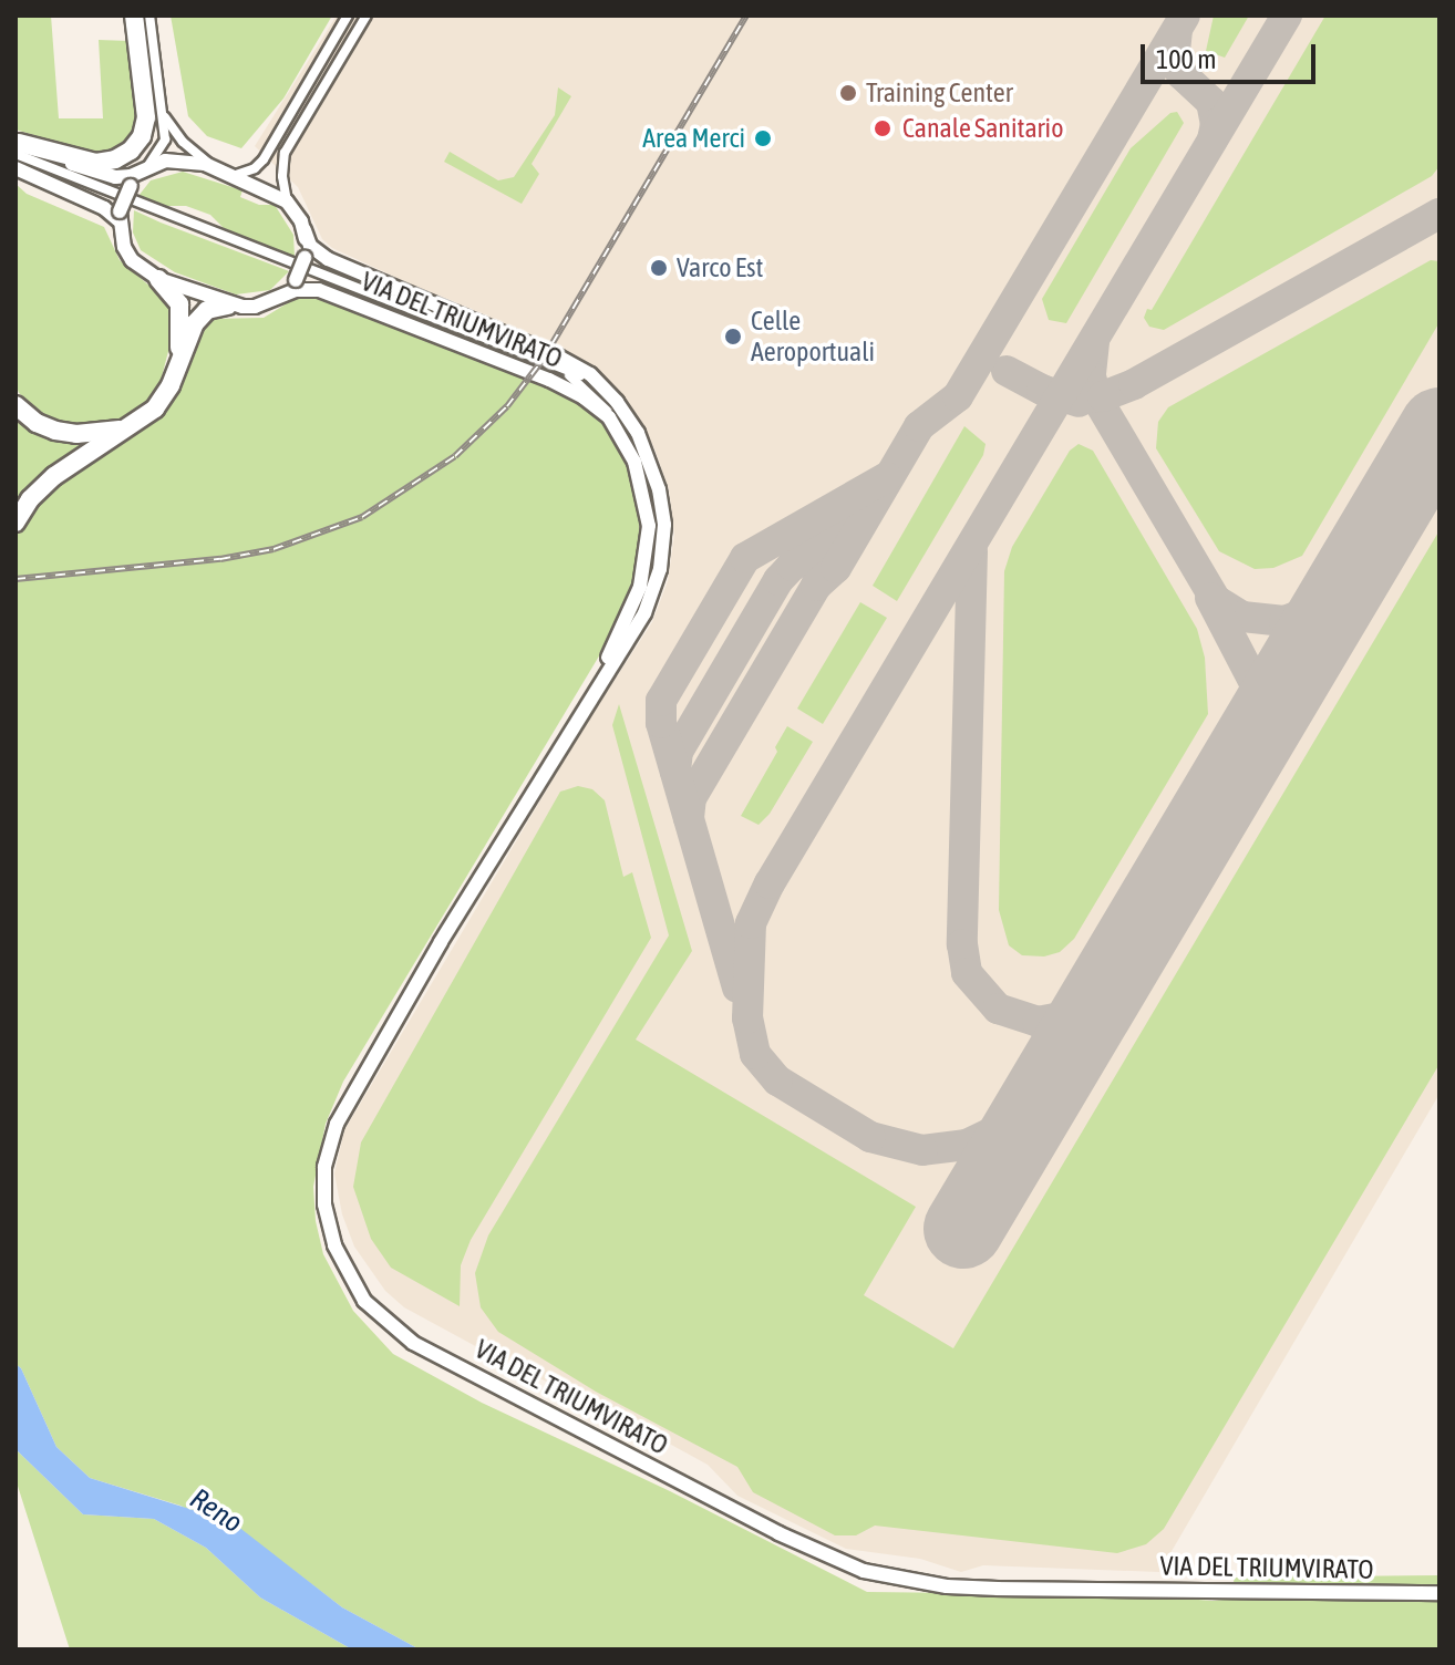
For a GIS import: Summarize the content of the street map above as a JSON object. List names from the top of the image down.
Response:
{
  "streets": {
    "street": ["VIA DEL TRIUMVIRATO"]
  },
  "water": ["Reno"],
  "places": [
    "Training Center",
    "Canale Sanitario",
    "Area Merci",
    "Varco Est",
    "Celle Aeroportuali"
  ],
  "scale_bar": "100 m"
}
